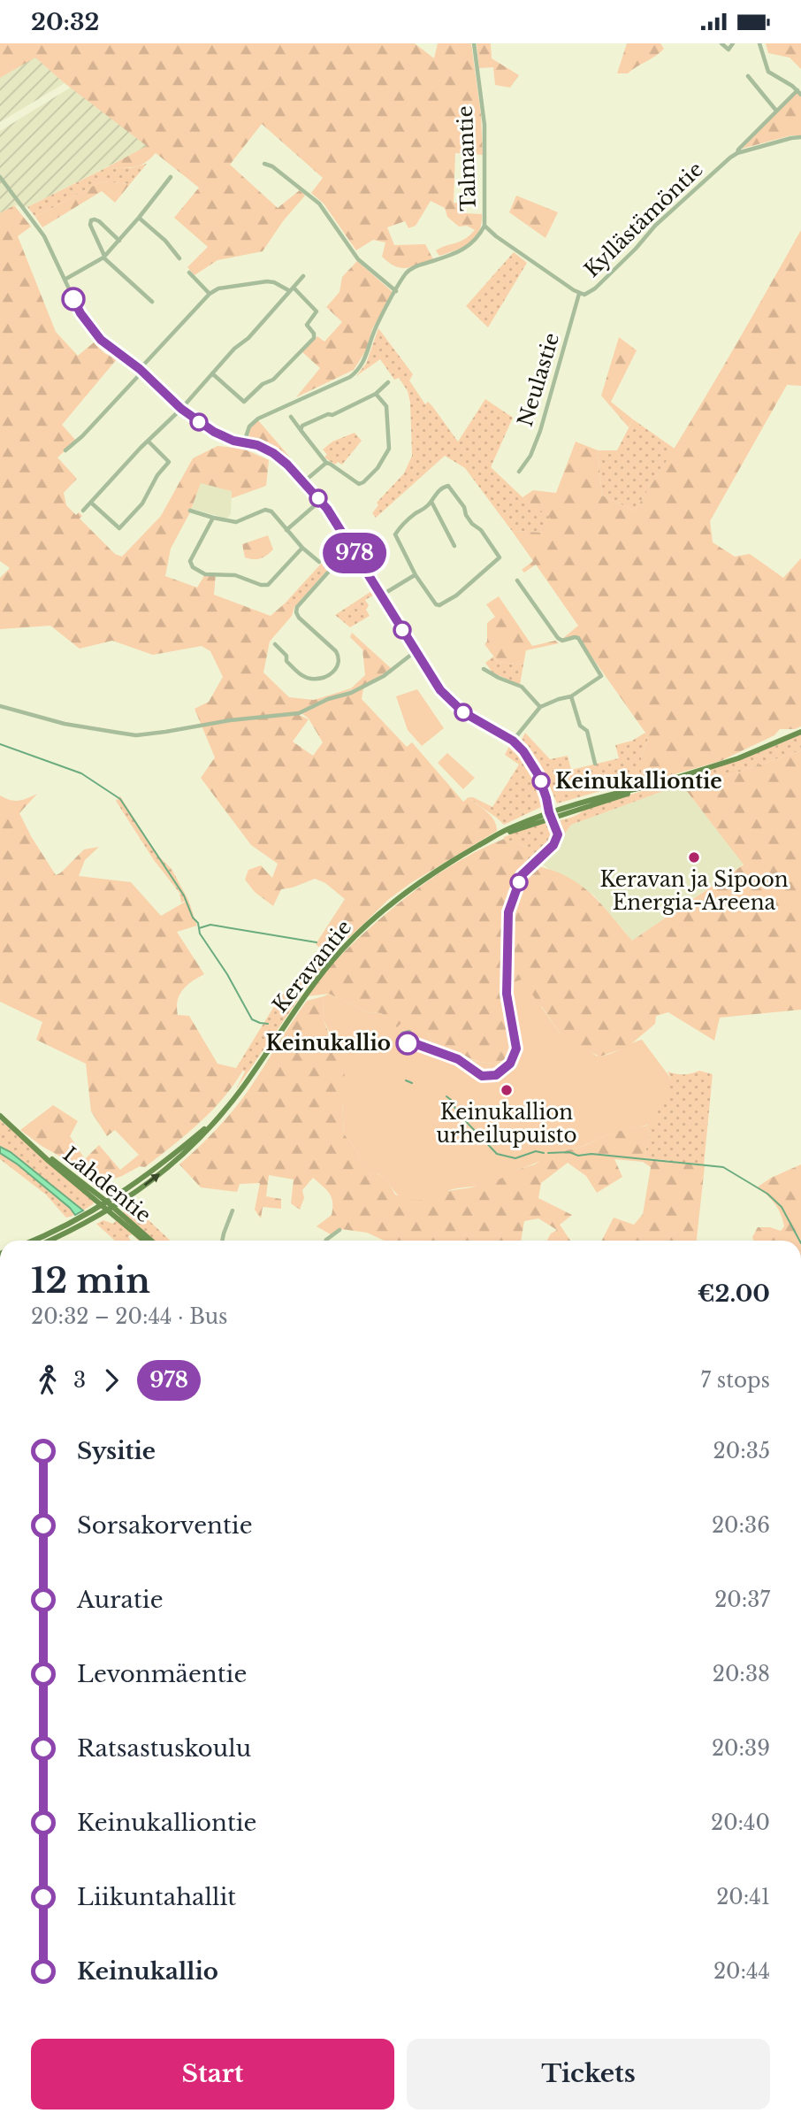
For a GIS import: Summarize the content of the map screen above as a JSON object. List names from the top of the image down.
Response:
{
  "streets": {
    "main road": ["Keravantie", "Lahdentie"],
    "street": ["Talmantie", "Kyllästämöntie", "Neulastie"]
  },
  "crossings": [
    ["Talmantie", "Kyllästämöntie"],
    ["Kyllästämöntie", "Neulastie"],
    ["Keravantie", "Lahdentie"]
  ],
  "places": [
    "Keinukalliontie",
    "Keravan ja Sipoon Energia-Areena",
    "Keinukallio",
    "Keinukallion urheilupuisto"
  ],
  "lines": ["bus line 978"],
  "page": {
    "status": "20:32",
    "on_map": "978",
    "heading": ["12 min", "20:32 – 20:44 · Bus", "€2.00"],
    "legs": ["3", "978", "7 stops"],
    "list": [
      {
        "name": "Sysitie",
        "value": "20:35"
      },
      {
        "name": "Sorsakorventie",
        "value": "20:36"
      },
      {
        "name": "Auratie",
        "value": "20:37"
      },
      {
        "name": "Levonmäentie",
        "value": "20:38"
      },
      {
        "name": "Ratsastuskoulu",
        "value": "20:39"
      },
      {
        "name": "Keinukalliontie",
        "value": "20:40"
      },
      {
        "name": "Liikuntahallit",
        "value": "20:41"
      },
      {
        "name": "Keinukallio",
        "value": "20:44"
      }
    ],
    "buttons": ["Start", "Tickets"]
  }
}
